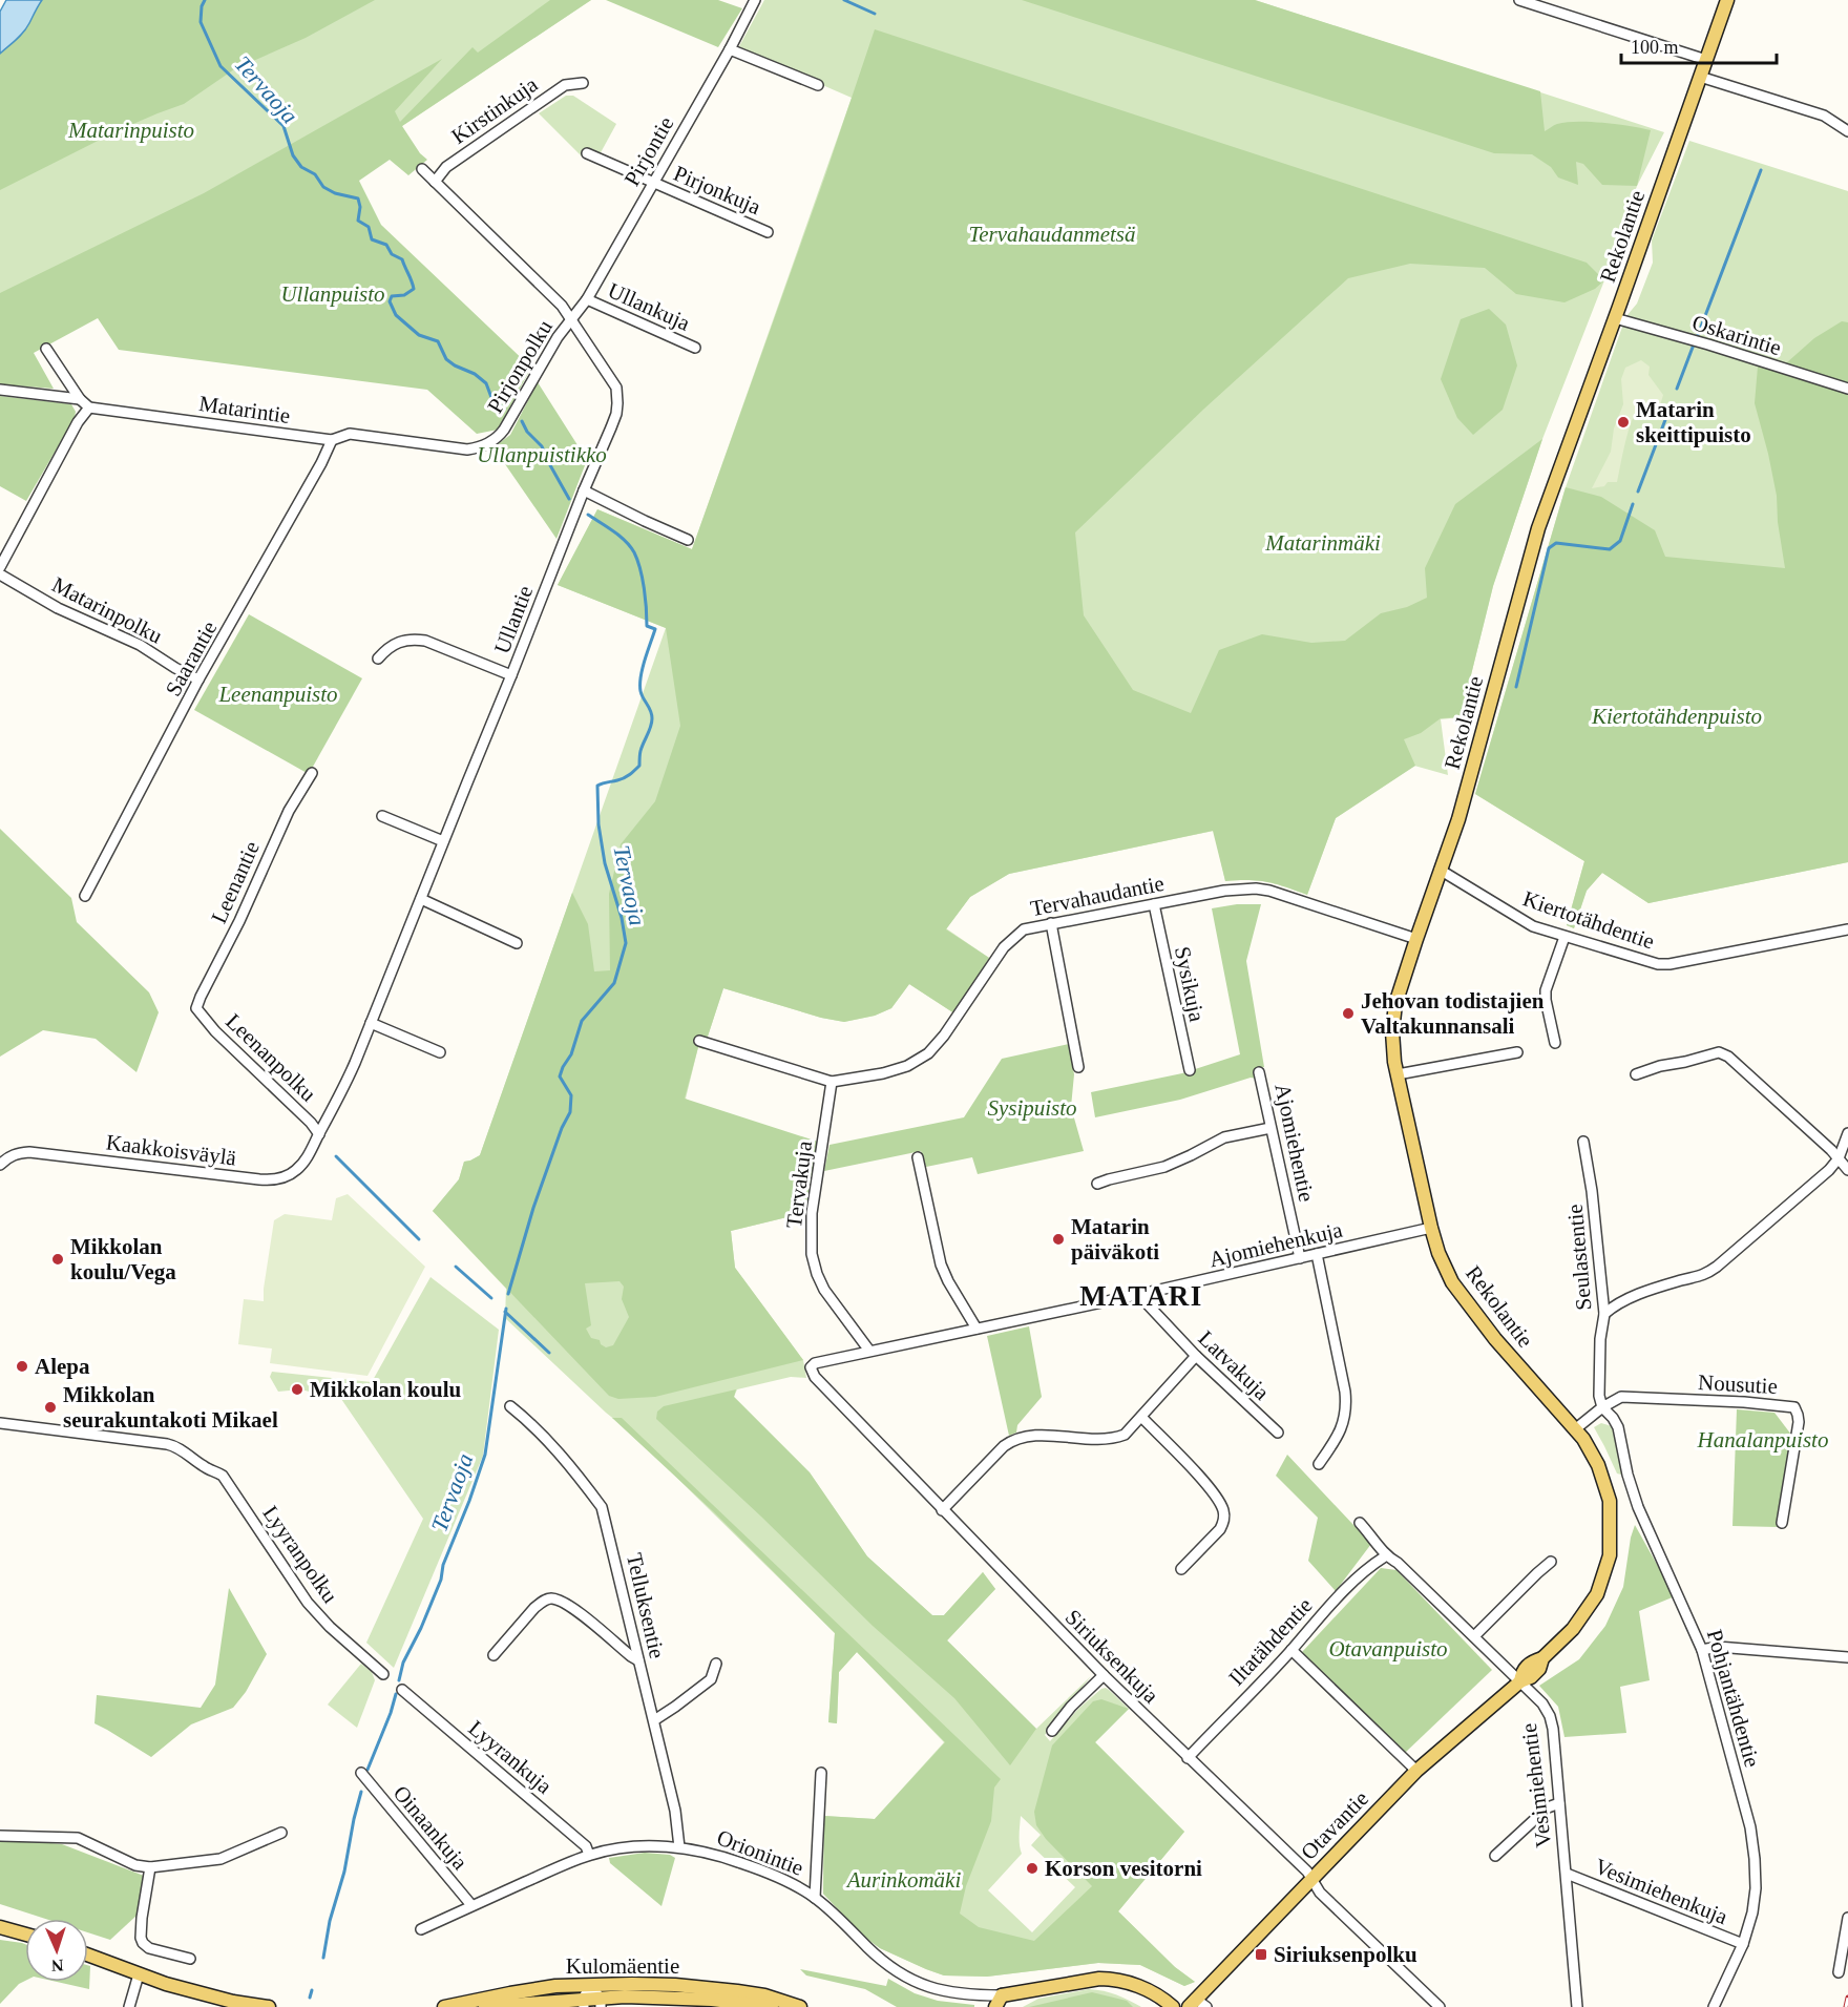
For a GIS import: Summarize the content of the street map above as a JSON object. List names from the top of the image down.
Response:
{
  "streets": {
    "main road": [
      "Rekolantie",
      "Otavantie",
      "Orionintie",
      "Kulomäentie"
    ],
    "street": [
      "Kirstinkuja",
      "Pirjontie",
      "Pirjonkuja",
      "Ullankuja",
      "Oskarintie",
      "Pirjonpolku",
      "Matarintie",
      "Matarinpolku",
      "Ullantie",
      "Saarantie",
      "Leenantie",
      "Tervahaudantie",
      "Kiertotähdentie",
      "Sysikuja",
      "Leenanpolku",
      "Ajomiehentie",
      "Kaakkoisväylä",
      "Tervakuja",
      "Ajomiehenkuja",
      "Seulastentie",
      "Latvakuja",
      "Nousutie",
      "Lyyranpolku",
      "Telluksentie",
      "Iltatähdentie",
      "Siriuksenkuja",
      "Pohjantähdentie",
      "Lyyrankuja",
      "Vesimiehentie",
      "Oinaankuja",
      "Vesimiehenkuja"
    ]
  },
  "crossings": [
    ["Kirstinkuja", "Ullantie"],
    ["Pirjontie", "Pirjonkuja"],
    ["Pirjontie", "Ullankuja"],
    ["Pirjontie", "Pirjonpolku"],
    ["Pirjontie", "Ullantie"],
    ["Rekolantie", "Oskarintie"],
    ["Rekolantie", "Tervahaudantie"],
    ["Rekolantie", "Kiertotähdentie"],
    ["Rekolantie", "Ajomiehenkuja"],
    ["Rekolantie", "Otavantie"],
    ["Pirjonpolku", "Matarintie"],
    ["Pirjonpolku", "Ullantie"],
    ["Matarintie", "Saarantie"],
    ["Matarinpolku", "Saarantie"],
    ["Ullantie", "Leenanpolku"],
    ["Ullantie", "Kaakkoisväylä"],
    ["Leenantie", "Leenanpolku"],
    ["Tervahaudantie", "Sysikuja"],
    ["Tervahaudantie", "Tervakuja"],
    ["Leenanpolku", "Kaakkoisväylä"],
    ["Ajomiehentie", "Ajomiehenkuja"],
    ["Tervakuja", "Ajomiehenkuja"],
    ["Tervakuja", "Siriuksenkuja"],
    ["Ajomiehenkuja", "Latvakuja"],
    ["Ajomiehenkuja", "Siriuksenkuja"],
    ["Seulastentie", "Nousutie"],
    ["Seulastentie", "Pohjantähdentie"],
    ["Nousutie", "Pohjantähdentie"],
    ["Telluksentie", "Orionintie"],
    ["Iltatähdentie", "Siriuksenkuja"],
    ["Iltatähdentie", "Vesimiehentie"],
    ["Siriuksenkuja", "Otavantie"],
    ["Pohjantähdentie", "Vesimiehenkuja"],
    ["Lyyrankuja", "Orionintie"],
    ["Vesimiehentie", "Otavantie"],
    ["Vesimiehentie", "Vesimiehenkuja"],
    ["Oinaankuja", "Orionintie"]
  ],
  "districts": ["MATARI"],
  "water": ["Tervaoja"],
  "parks": [
    "Matarinpuisto",
    "Tervahaudanmetsä",
    "Ullanpuisto",
    "Ullanpuistikko",
    "Matarinmäki",
    "Leenanpuisto",
    "Kiertotähdenpuisto",
    "Sysipuisto",
    "Hanalanpuisto",
    "Otavanpuisto",
    "Aurinkomäki"
  ],
  "places": {
    "other": [
      "Matarin skeittipuisto",
      "Jehovan todistajien Valtakunnansali",
      "Matarin päiväkoti",
      "Mikkolan koulu/Vega",
      "Alepa",
      "Mikkolan koulu",
      "Mikkolan seurakuntakoti Mikael",
      "Korson vesitorni"
    ],
    "transit": ["Siriuksenpolku"]
  },
  "scale_bar": "100 m",
  "north": "bottom"
}
